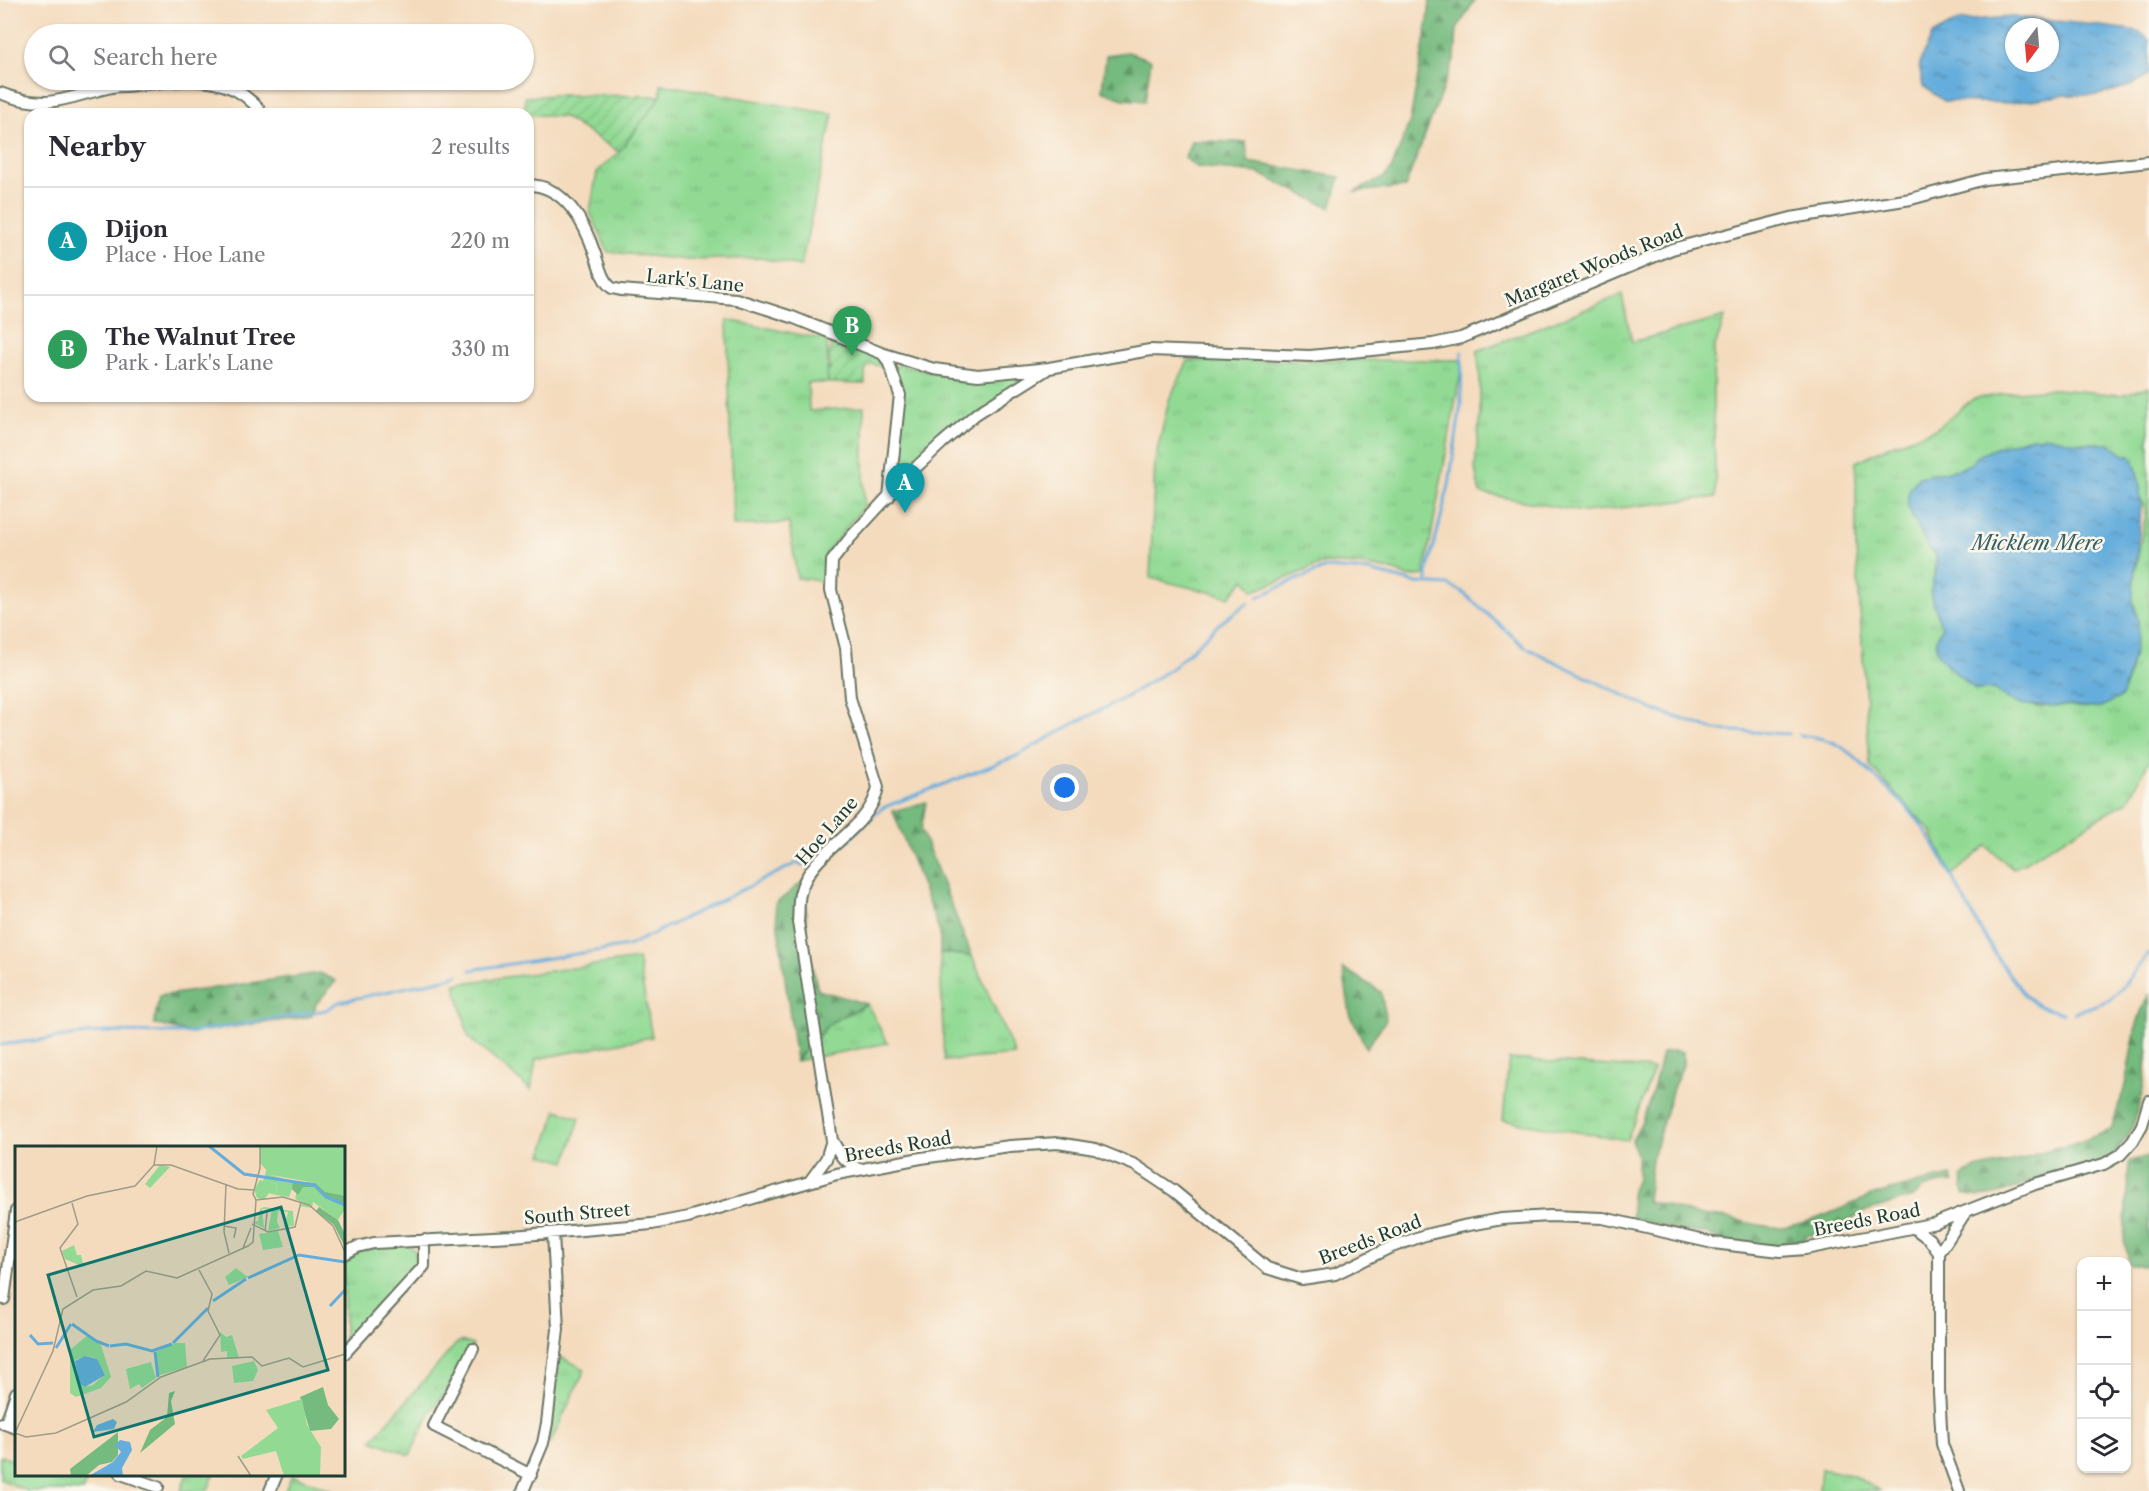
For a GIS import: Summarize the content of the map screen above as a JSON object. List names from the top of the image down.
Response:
{
  "streets": {
    "street": [
      "Margaret Woods Road",
      "Lark's Lane",
      "Hoe Lane",
      "Breeds Road",
      "South Street"
    ]
  },
  "crossings": [
    ["Margaret Woods Road", "Lark's Lane"],
    ["Margaret Woods Road", "Hoe Lane"],
    ["Lark's Lane", "Hoe Lane"],
    ["Hoe Lane", "Breeds Road"],
    ["Breeds Road", "South Street"]
  ],
  "water": ["Micklem Mere"],
  "north": "bottom",
  "page": {
    "search": "Search here",
    "heading": ["Nearby", "2 results"],
    "list": [
      {
        "mark": "A",
        "name": "Dijon",
        "note": "Place · Hoe Lane",
        "value": "220 m"
      },
      {
        "mark": "B",
        "name": "The Walnut Tree",
        "note": "Park · Lark's Lane",
        "value": "330 m"
      }
    ],
    "pins": ["B", "A"],
    "map_buttons": ["+", "−"]
  }
}
